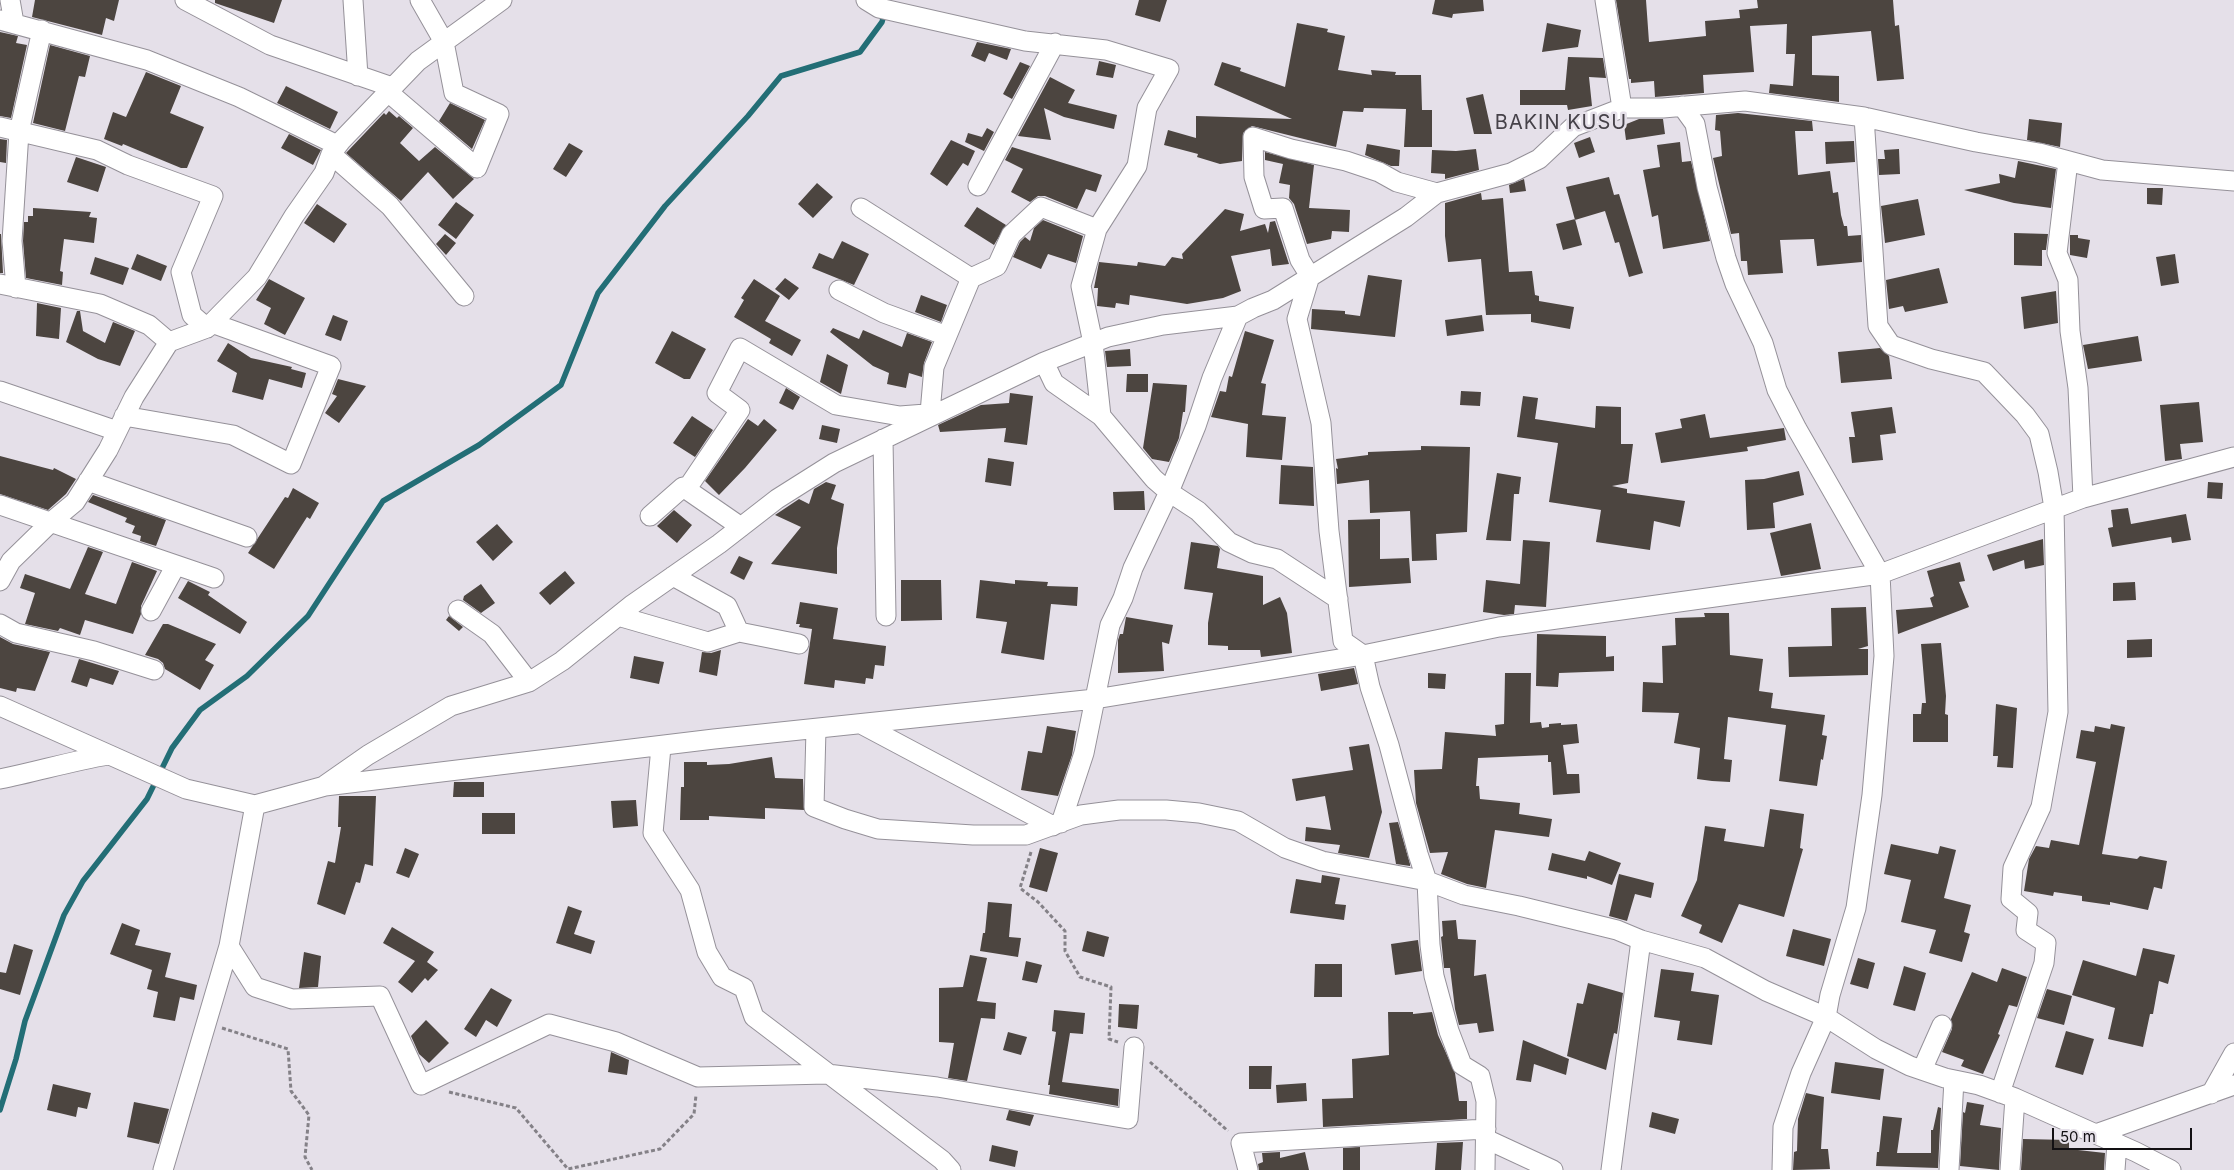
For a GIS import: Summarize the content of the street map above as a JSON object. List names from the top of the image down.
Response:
{
  "districts": ["BAKIN KUSU"],
  "scale_bar": "50 m"
}
